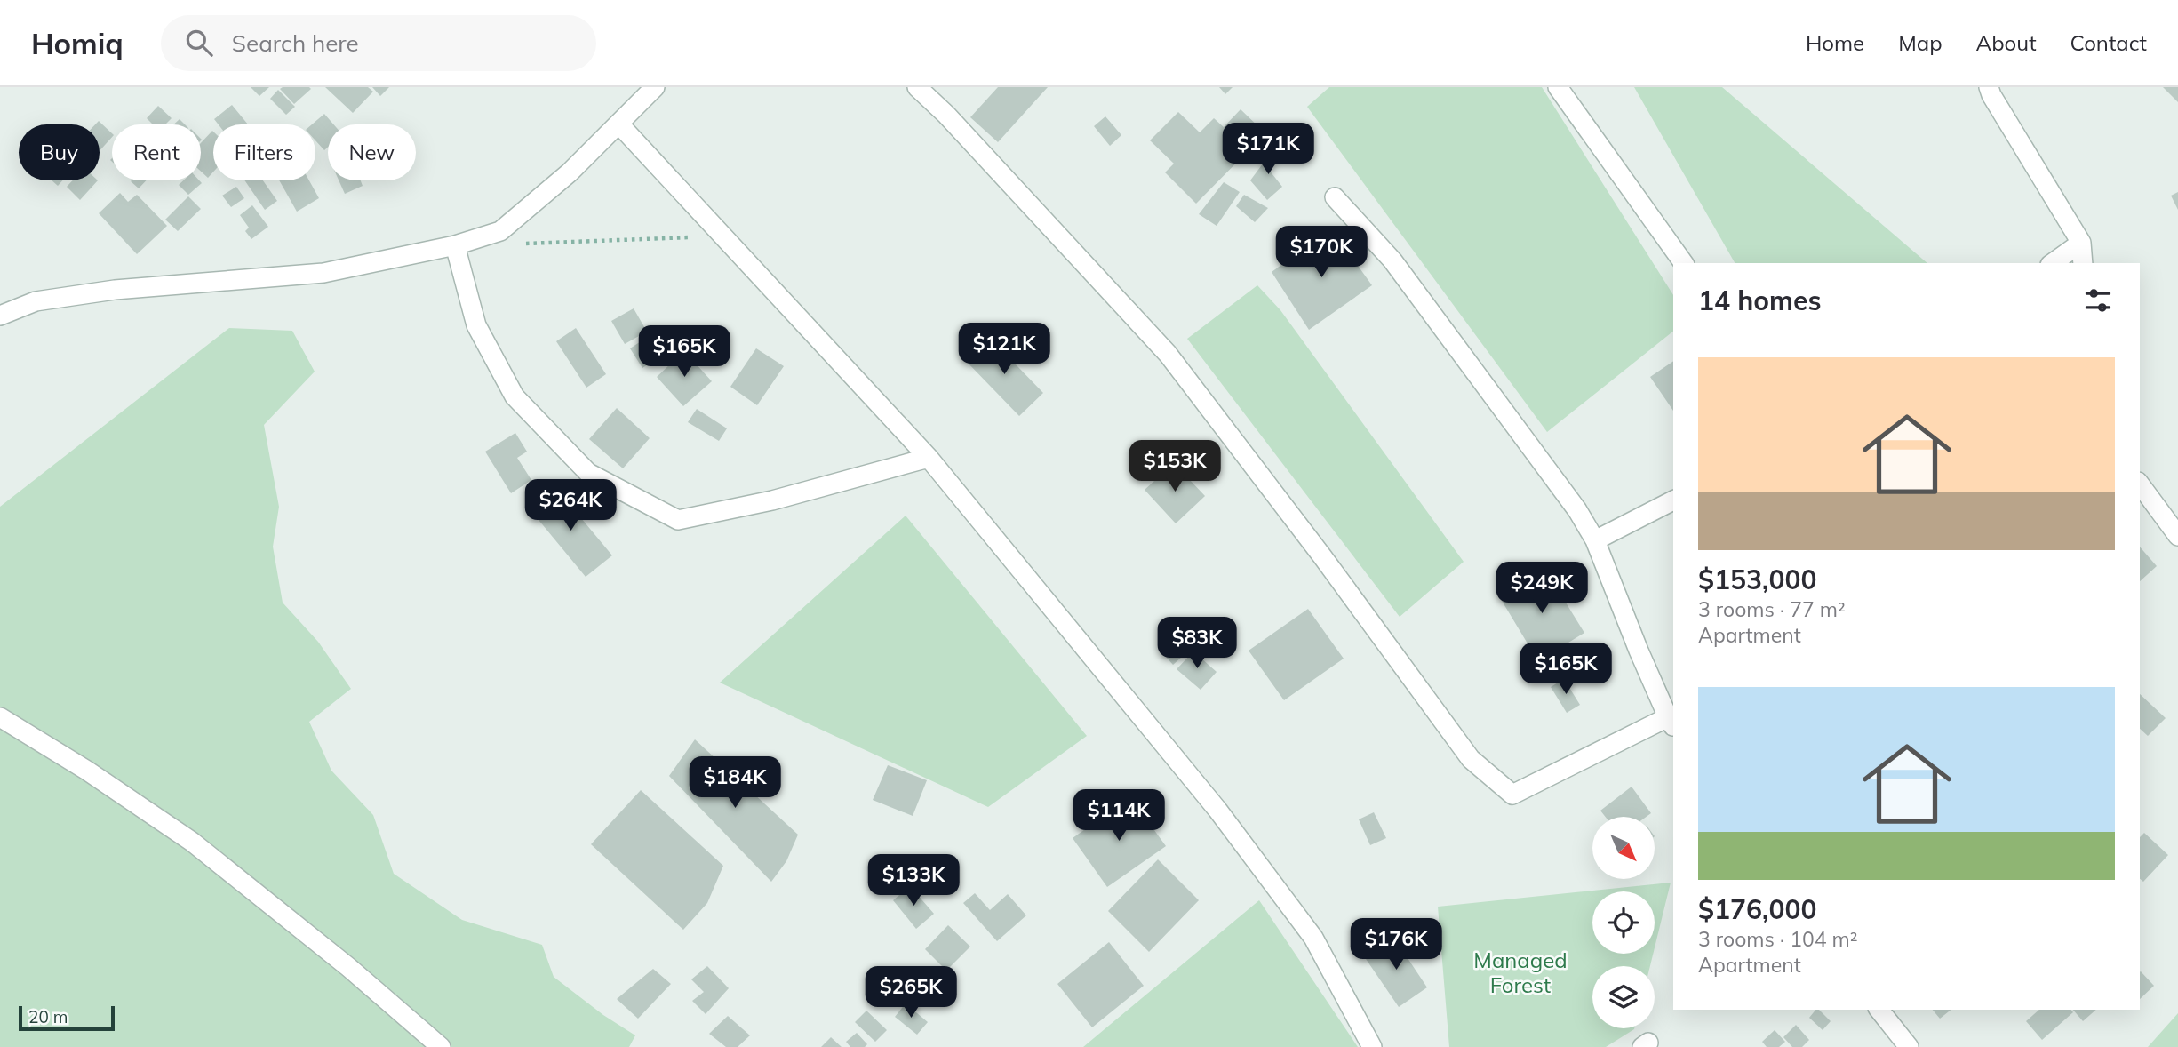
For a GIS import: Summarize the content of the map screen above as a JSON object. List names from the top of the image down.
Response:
{
  "parks": ["Managed Forest"],
  "scale_bar": "20 m",
  "north": "bottom right",
  "page": {
    "header": "Homiq",
    "search": "Search here",
    "nav": [
      "Home",
      "Map",
      "About",
      "Contact"
    ],
    "price": [
      "$171K",
      "$170K",
      "$121K",
      "$165K",
      "$153K",
      "$264K",
      "$249K",
      "$83K",
      "$165K",
      "$184K",
      "$114K",
      "$133K",
      "$176K",
      "$265K"
    ],
    "chip": [
      "Buy",
      "Rent",
      "Filters",
      "New"
    ],
    "heading": "14 homes",
    "list": [
      {
        "name": "$153,000",
        "note": "3 rooms · 77 m² · Apartment"
      },
      {
        "name": "$176,000",
        "note": "3 rooms · 104 m² · Apartment"
      }
    ],
    "scale": "20 m"
  }
}
